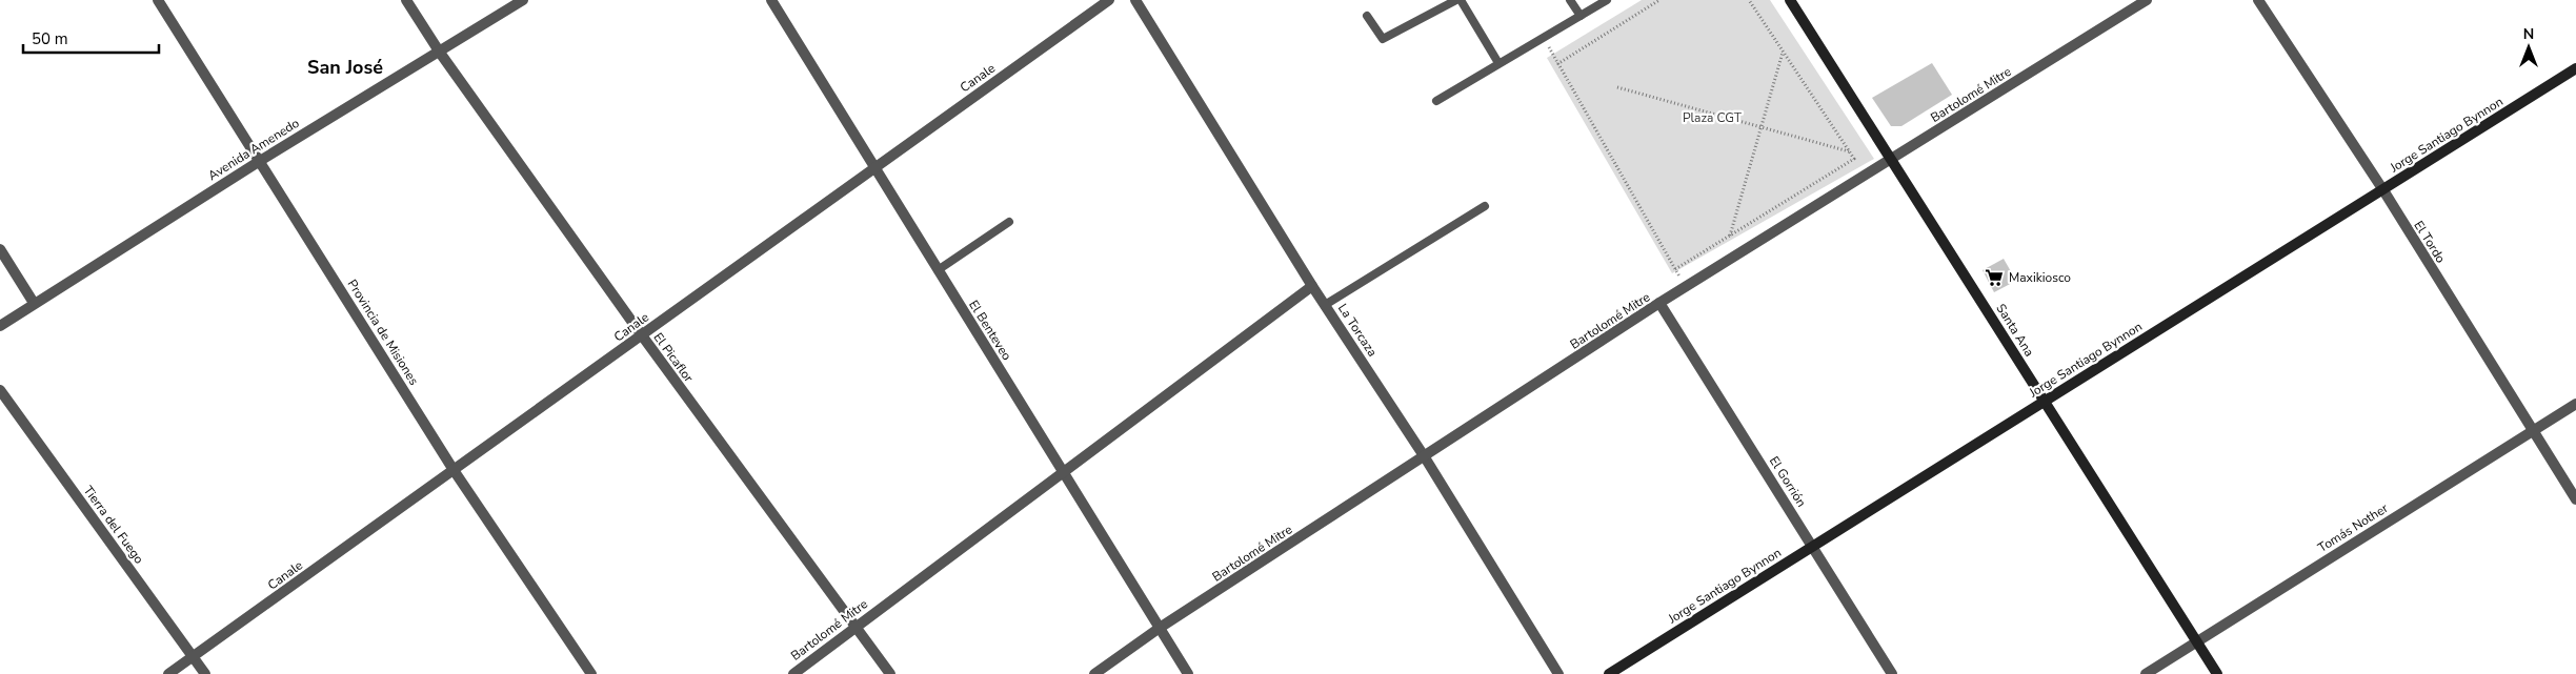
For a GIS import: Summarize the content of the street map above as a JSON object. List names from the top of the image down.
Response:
{
  "streets": {
    "street": [
      "Canale",
      "Bartolomé Mitre",
      "Jorge Santiago Bynnon",
      "Avenida Amenedo",
      "El Tordo",
      "El Benteveo",
      "La Torcaza",
      "Santa Ana",
      "Provincia de Misiones",
      "El Picaflor",
      "El Gorrión",
      "Tierra del Fuego",
      "Tomás Nother"
    ]
  },
  "crossings": [
    ["Canale", "El Benteveo"],
    ["Canale", "Provincia de Misiones"],
    ["Canale", "El Picaflor"],
    ["Canale", "Tierra del Fuego"],
    ["Bartolomé Mitre", "El Benteveo"],
    ["Bartolomé Mitre", "La Torcaza"],
    ["Bartolomé Mitre", "Santa Ana"],
    ["Bartolomé Mitre", "El Picaflor"],
    ["Bartolomé Mitre", "El Gorrión"],
    ["Jorge Santiago Bynnon", "El Tordo"],
    ["Jorge Santiago Bynnon", "Santa Ana"],
    ["Jorge Santiago Bynnon", "El Gorrión"],
    ["Avenida Amenedo", "Provincia de Misiones"],
    ["Avenida Amenedo", "El Picaflor"],
    ["El Tordo", "Tomás Nother"],
    ["Santa Ana", "Tomás Nother"]
  ],
  "districts": ["San José"],
  "parks": ["Plaza CGT"],
  "places": {
    "supermarket": ["Maxikiosco"]
  },
  "scale_bar": "50 m",
  "north": "top"
}
